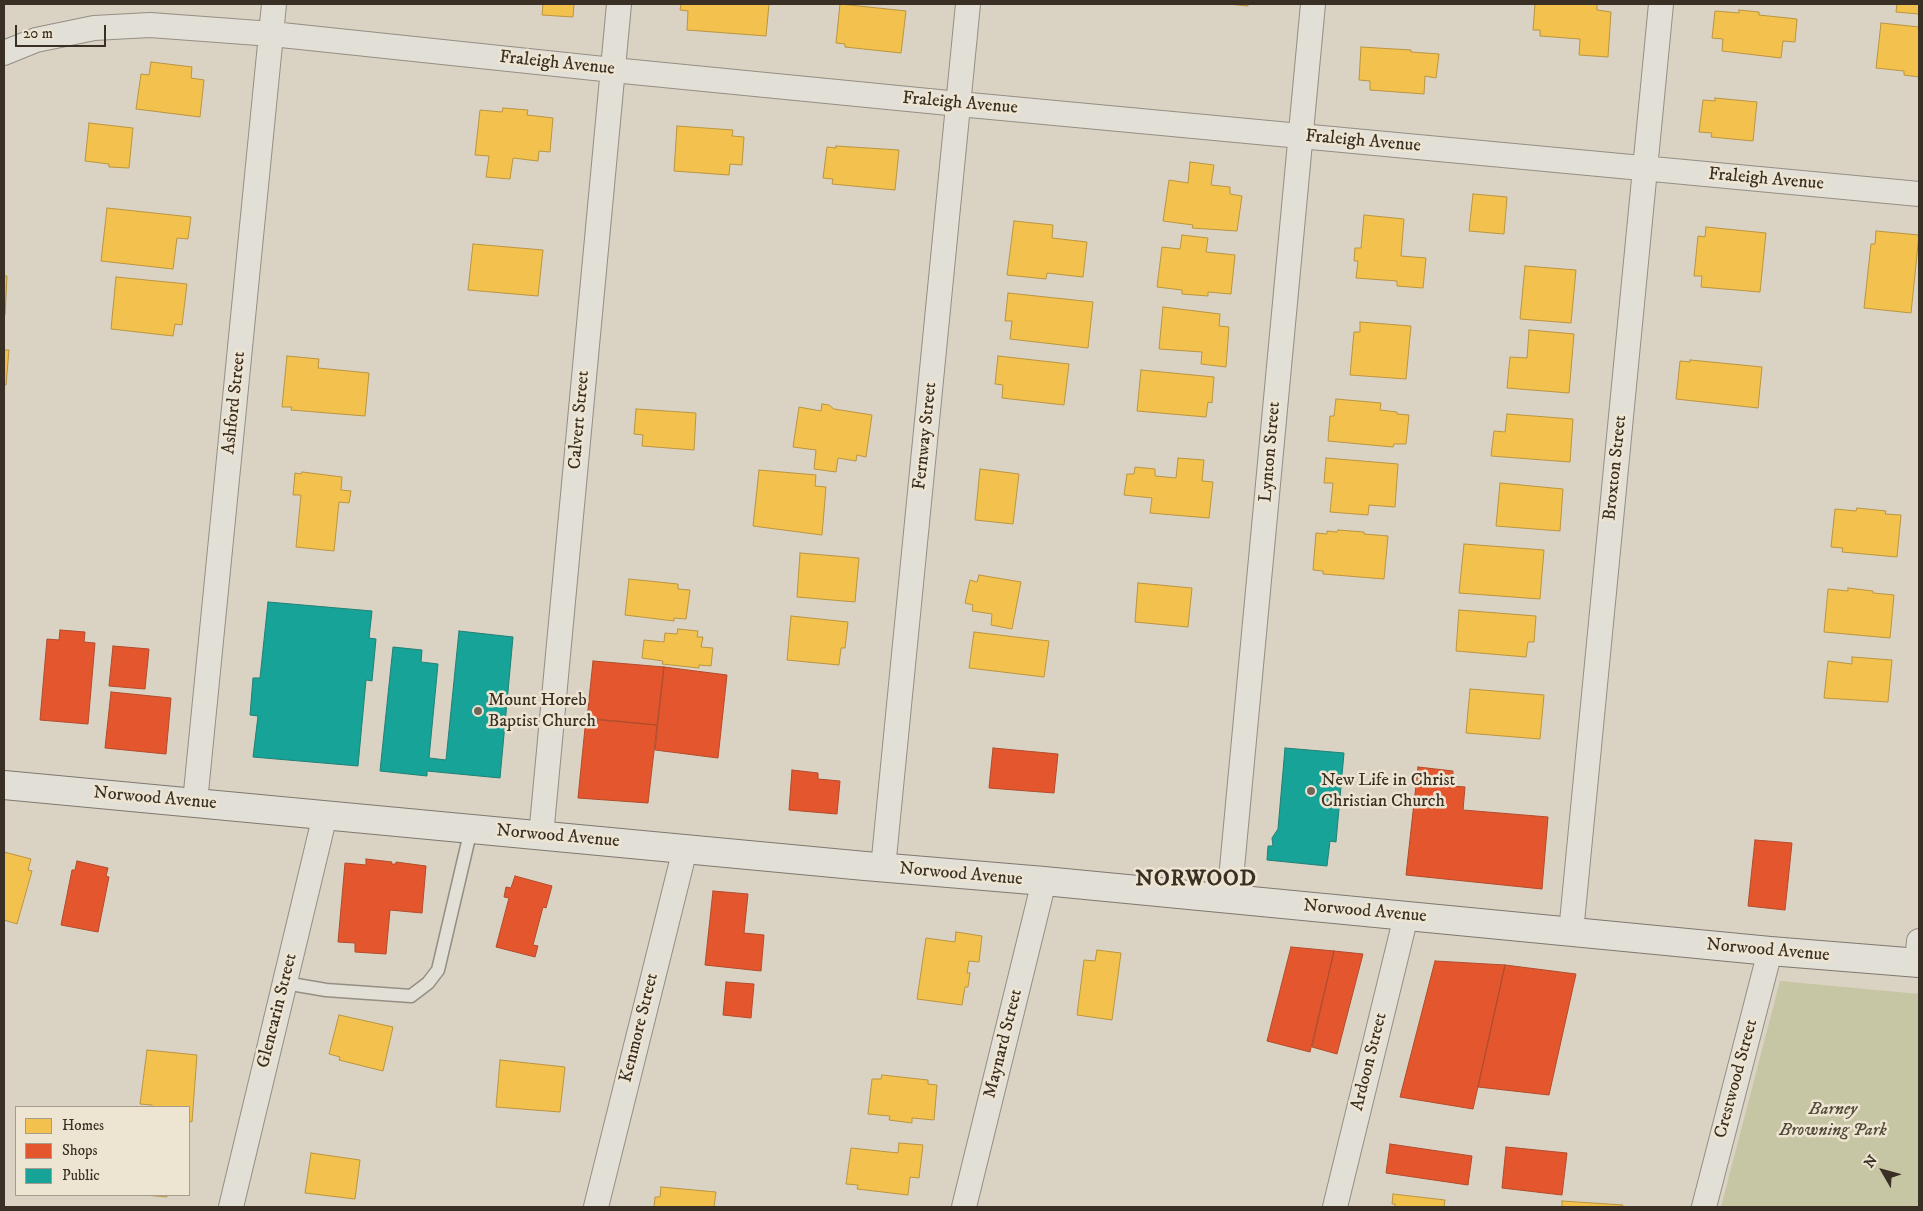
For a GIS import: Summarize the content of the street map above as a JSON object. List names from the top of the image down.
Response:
{
  "streets": {
    "main road": ["Norwood Avenue"],
    "street": [
      "Fraleigh Avenue",
      "Ashford Street",
      "Calvert Street",
      "Fernway Street",
      "Lynton Street",
      "Broxton Street",
      "Glencarin Street",
      "Kenmore Street",
      "Maynard Street",
      "Ardoon Street",
      "Crestwood Street"
    ]
  },
  "crossings": [
    ["Fraleigh Avenue", "Ashford Street"],
    ["Fraleigh Avenue", "Calvert Street"],
    ["Fraleigh Avenue", "Fernway Street"],
    ["Fraleigh Avenue", "Lynton Street"],
    ["Fraleigh Avenue", "Broxton Street"],
    ["Ashford Street", "Norwood Avenue"],
    ["Calvert Street", "Norwood Avenue"],
    ["Fernway Street", "Norwood Avenue"],
    ["Lynton Street", "Norwood Avenue"],
    ["Broxton Street", "Norwood Avenue"],
    ["Norwood Avenue", "Glencarin Street"],
    ["Norwood Avenue", "Kenmore Street"],
    ["Norwood Avenue", "Maynard Street"],
    ["Norwood Avenue", "Ardoon Street"],
    ["Norwood Avenue", "Crestwood Street"]
  ],
  "districts": ["NORWOOD"],
  "parks": ["Barney Browning Park"],
  "places": ["Mount Horeb Baptist Church", "New Life in Christ Christian Church"],
  "legend": ["Homes", "Shops", "Public"],
  "scale_bar": "20 m",
  "north": "top left"
}
